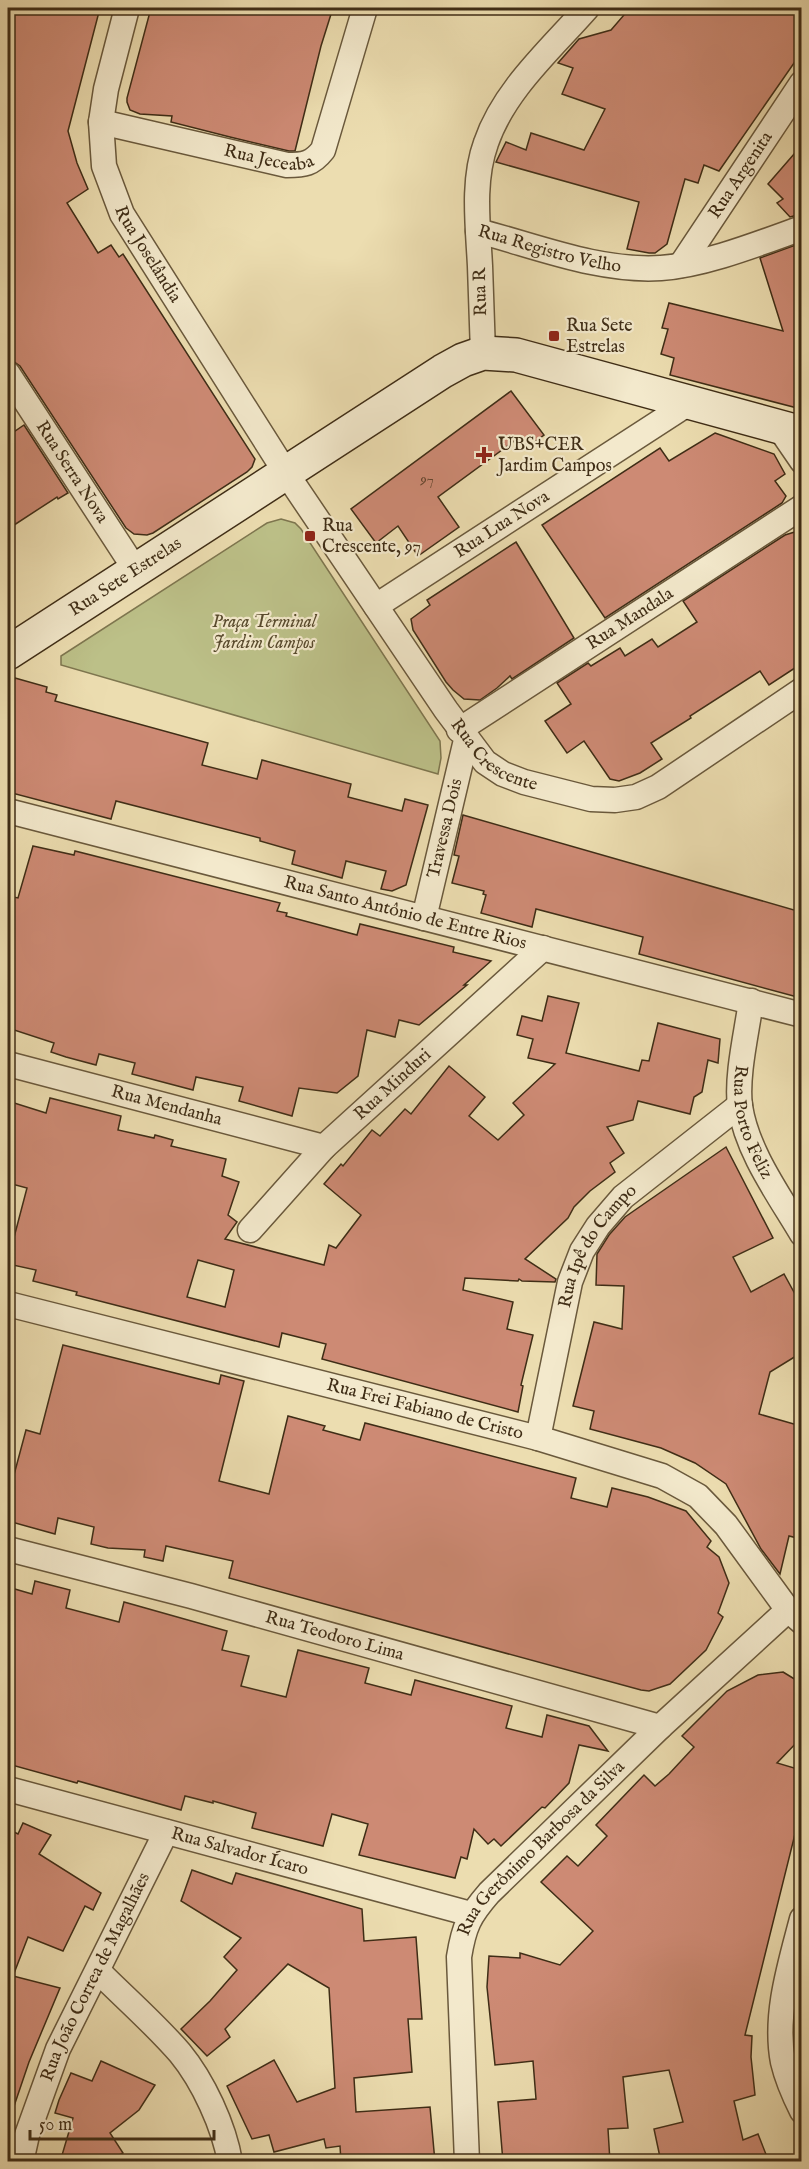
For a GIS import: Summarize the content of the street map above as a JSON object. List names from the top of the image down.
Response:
{
  "streets": {
    "street": [
      "Rua Jeceaba",
      "Rua Argenita",
      "Rua Registro Velho",
      "Rua Joselândia",
      "Rua R",
      "Rua Serra Nova",
      "Rua Lua Nova",
      "Rua Sete Estrelas",
      "Rua Mandala",
      "Rua Crescente",
      "Travessa Dois",
      "Rua Santo Antônio de Entre Rios",
      "Rua Minduri",
      "Rua Mendanha",
      "Rua Porto Feliz",
      "Rua Ipê do Campo",
      "Rua Frei Fabiano de Cristo",
      "Rua Teodoro Lima",
      "Rua Gerônimo Barbosa da Silva",
      "Rua Salvador Ícaro",
      "Rua João Correa de Magalhães"
    ]
  },
  "crossings": [
    ["Rua Jeceaba", "Rua Joselândia"],
    ["Rua Argenita", "Rua Registro Velho"],
    ["Rua Registro Velho", "Rua R"],
    ["Rua Joselândia", "Rua Sete Estrelas"],
    ["Rua Joselândia", "Rua Crescente"],
    ["Rua R", "Rua Sete Estrelas"],
    ["Rua Serra Nova", "Rua Sete Estrelas"],
    ["Rua Lua Nova", "Rua Sete Estrelas"],
    ["Rua Lua Nova", "Rua Crescente"],
    ["Rua Sete Estrelas", "Rua Crescente"],
    ["Rua Mandala", "Rua Crescente"],
    ["Rua Mandala", "Travessa Dois"],
    ["Rua Crescente", "Travessa Dois"],
    ["Travessa Dois", "Rua Santo Antônio de Entre Rios"],
    ["Rua Santo Antônio de Entre Rios", "Rua Minduri"],
    ["Rua Santo Antônio de Entre Rios", "Rua Porto Feliz"],
    ["Rua Minduri", "Rua Mendanha"],
    ["Rua Porto Feliz", "Rua Ipê do Campo"],
    ["Rua Ipê do Campo", "Rua Frei Fabiano de Cristo"],
    ["Rua Frei Fabiano de Cristo", "Rua Gerônimo Barbosa da Silva"],
    ["Rua Teodoro Lima", "Rua Gerônimo Barbosa da Silva"],
    ["Rua Gerônimo Barbosa da Silva", "Rua Salvador Ícaro"],
    ["Rua Salvador Ícaro", "Rua João Correa de Magalhães"]
  ],
  "parks": ["Praça Terminal Jardim Campos"],
  "places": {
    "transit": ["Rua Sete Estrelas", "Rua Crescente, 97"],
    "health": ["UBS+CER Jardim Campos"]
  },
  "house_numbers": ["97"],
  "scale_bar": "50 m"
}
